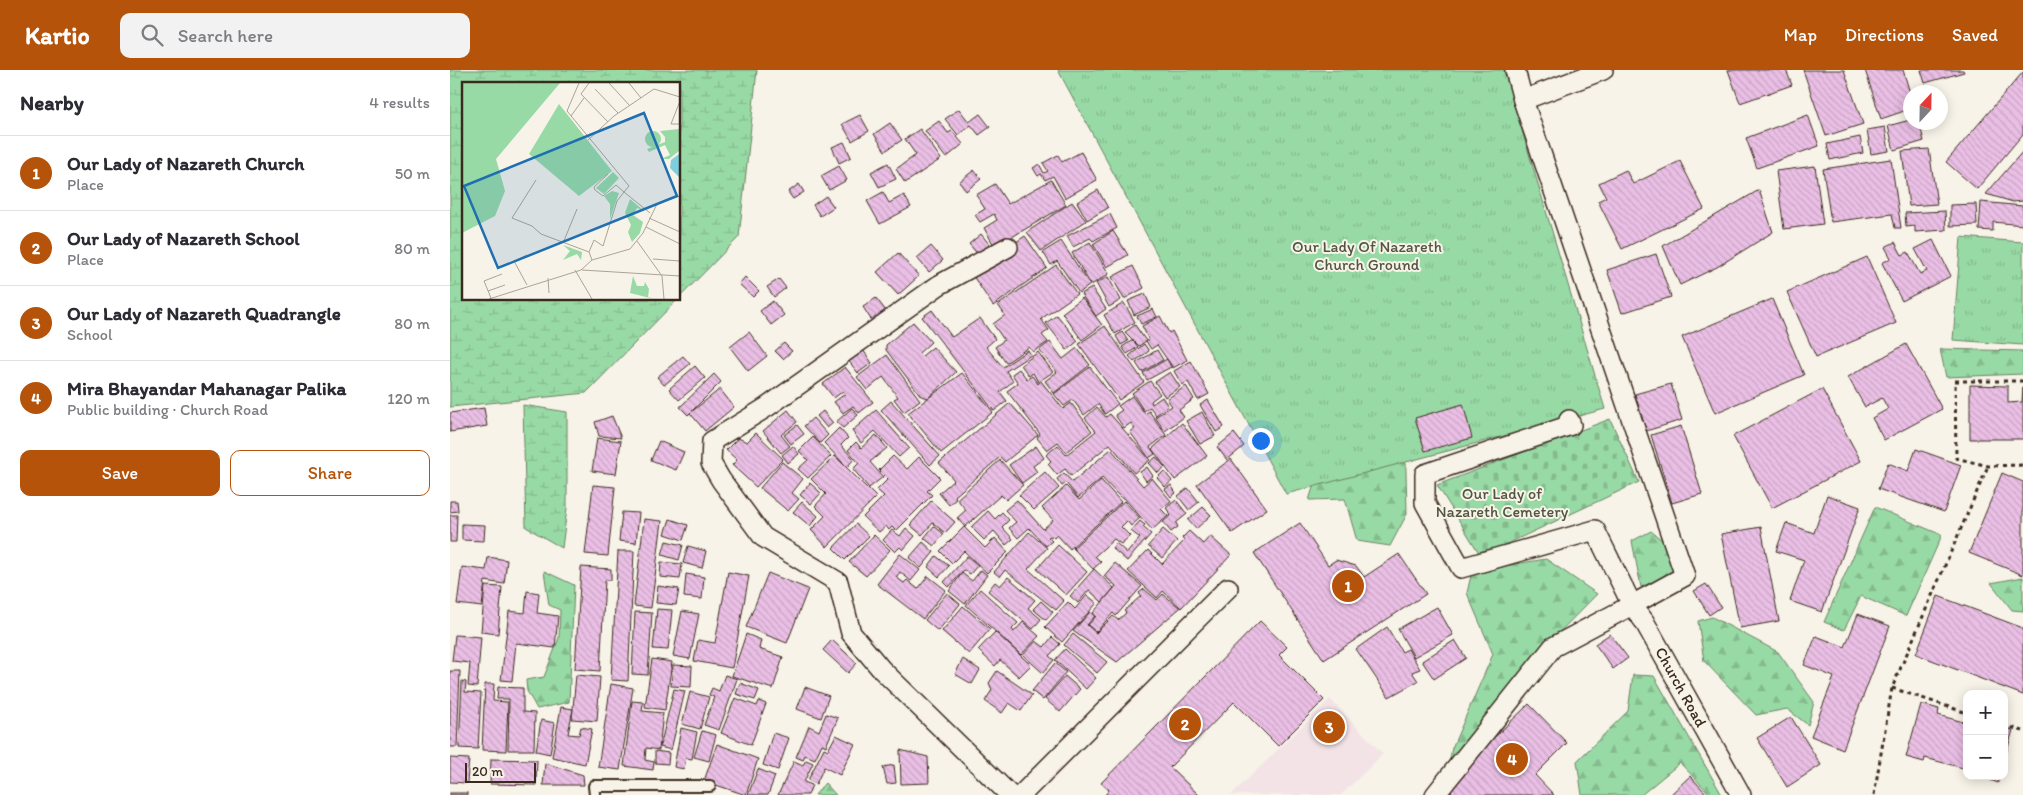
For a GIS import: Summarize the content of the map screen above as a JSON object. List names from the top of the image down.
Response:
{
  "streets": {
    "street": ["Church Road"]
  },
  "parks": ["Our Lady Of Nazareth Church Ground", "Our Lady of Nazareth Cemetery"],
  "scale_bar": "20 m",
  "north": "top",
  "page": {
    "header": "Kartio",
    "search": "Search here",
    "nav": ["Map", "Directions", "Saved"],
    "heading": ["Nearby", "4 results"],
    "list": [
      {
        "mark": "1",
        "name": "Our Lady of Nazareth Church",
        "note": "Place",
        "value": "50 m"
      },
      {
        "mark": "2",
        "name": "Our Lady of Nazareth School",
        "note": "Place",
        "value": "80 m"
      },
      {
        "mark": "3",
        "name": "Our Lady of Nazareth Quadrangle",
        "note": "School",
        "value": "80 m"
      },
      {
        "mark": "4",
        "name": "Mira Bhayandar Mahanagar Palika",
        "note": "Public building · Church Road",
        "value": "120 m"
      }
    ],
    "buttons": ["Save", "Share"],
    "pins": [
      "1",
      "2",
      "3",
      "4"
    ],
    "map_buttons": ["+", "−"],
    "scale": "20 m"
  }
}
